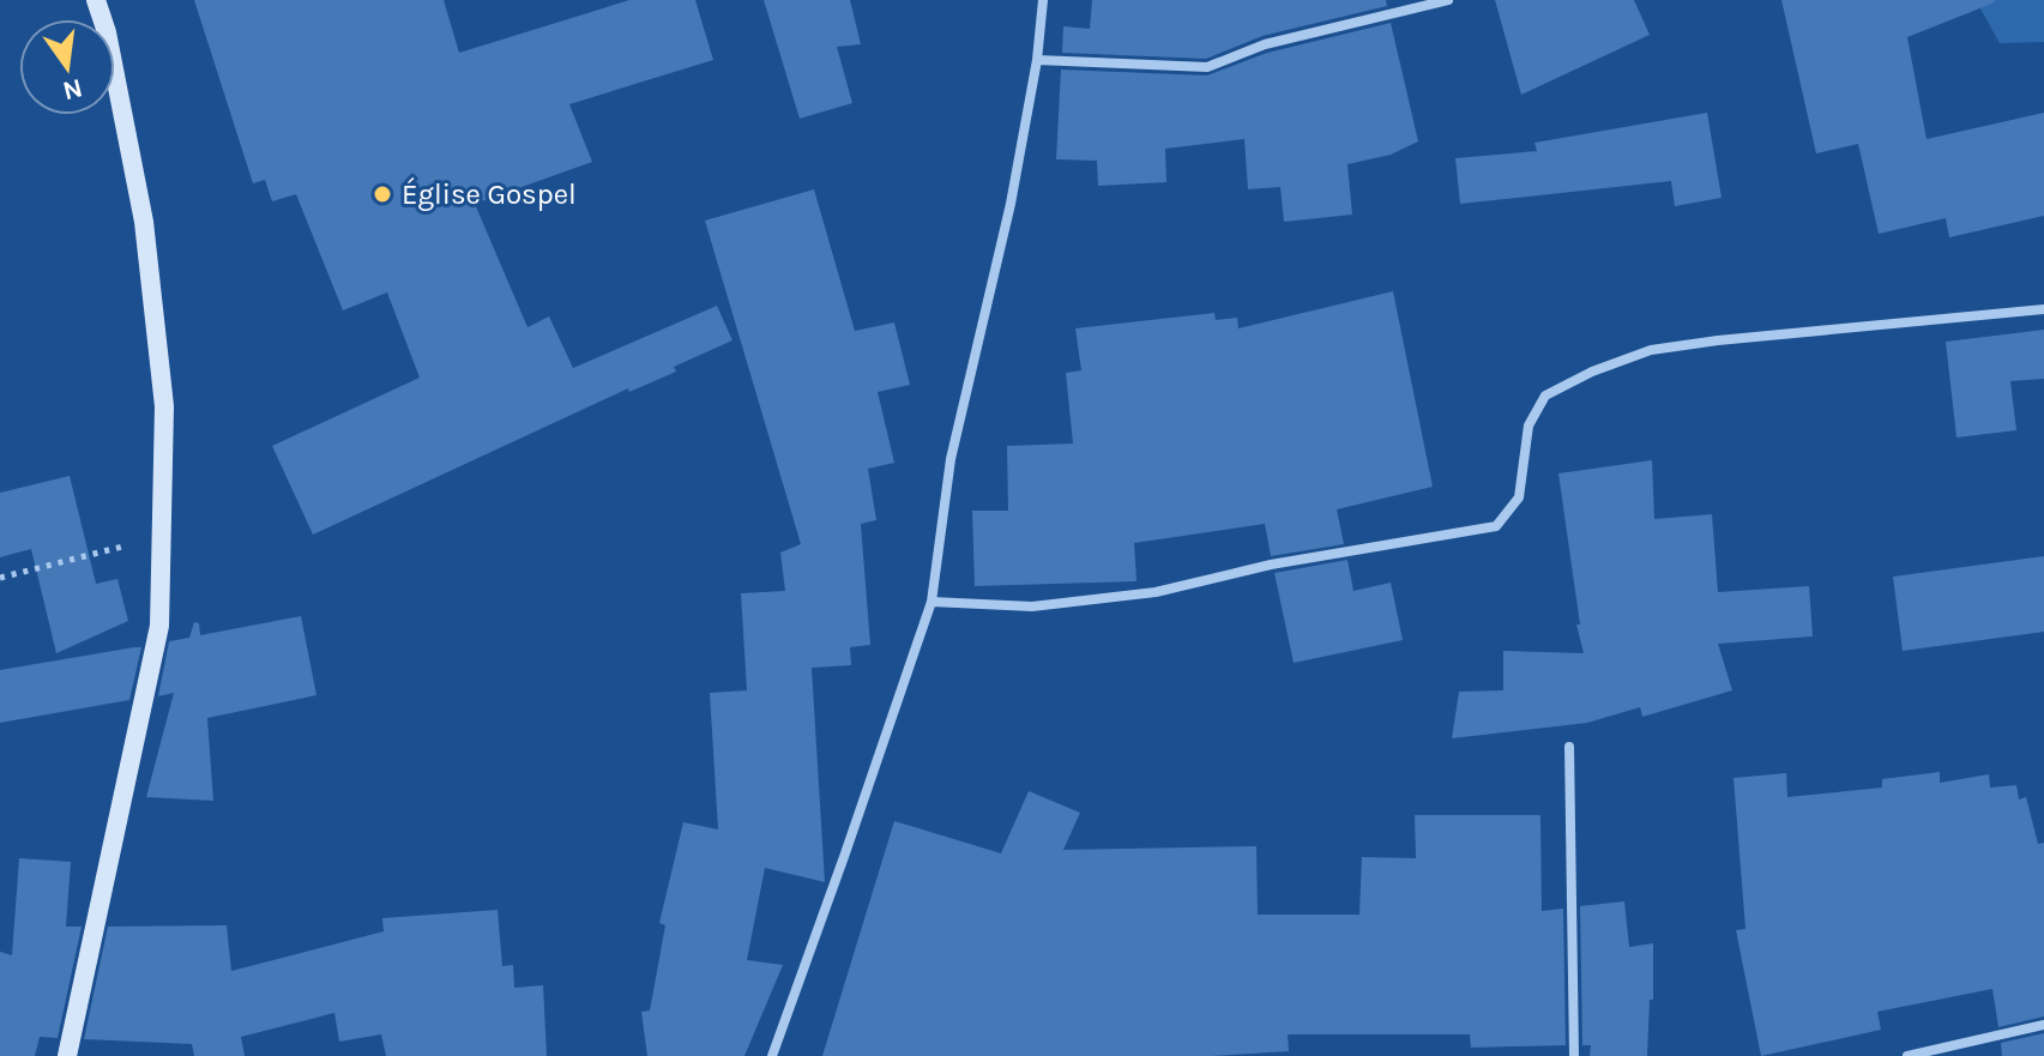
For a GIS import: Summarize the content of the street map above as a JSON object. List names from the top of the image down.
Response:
{
  "places": ["Église Gospel"],
  "north": "bottom"
}
